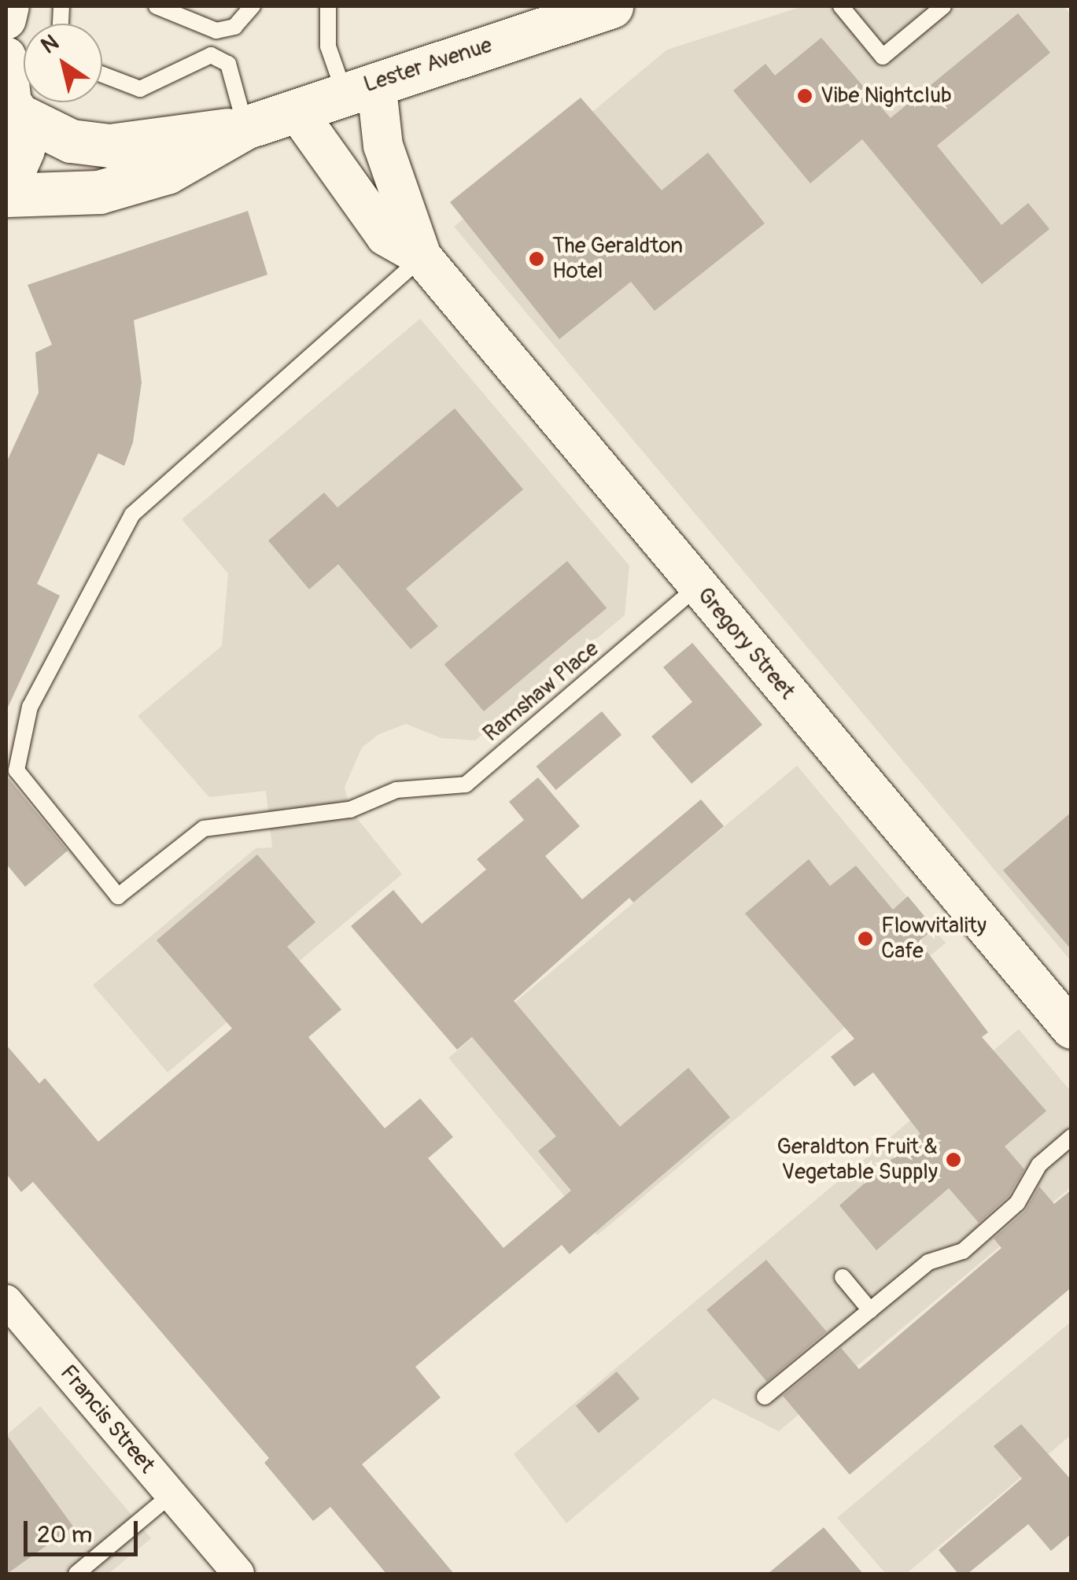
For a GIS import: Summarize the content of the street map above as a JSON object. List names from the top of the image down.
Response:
{
  "streets": {
    "main road": ["Lester Avenue"],
    "street": ["Gregory Street", "Francis Street"],
    "lane": ["Ramshaw Place"]
  },
  "crossings": [
    ["Lester Avenue", "Gregory Street"],
    ["Gregory Street", "Ramshaw Place"]
  ],
  "places": [
    "Vibe Nightclub",
    "The Geraldton Hotel",
    "Flowvitality Cafe",
    "Geraldton Fruit & Vegetable Supply"
  ],
  "scale_bar": "20 m",
  "north": "top left"
}
